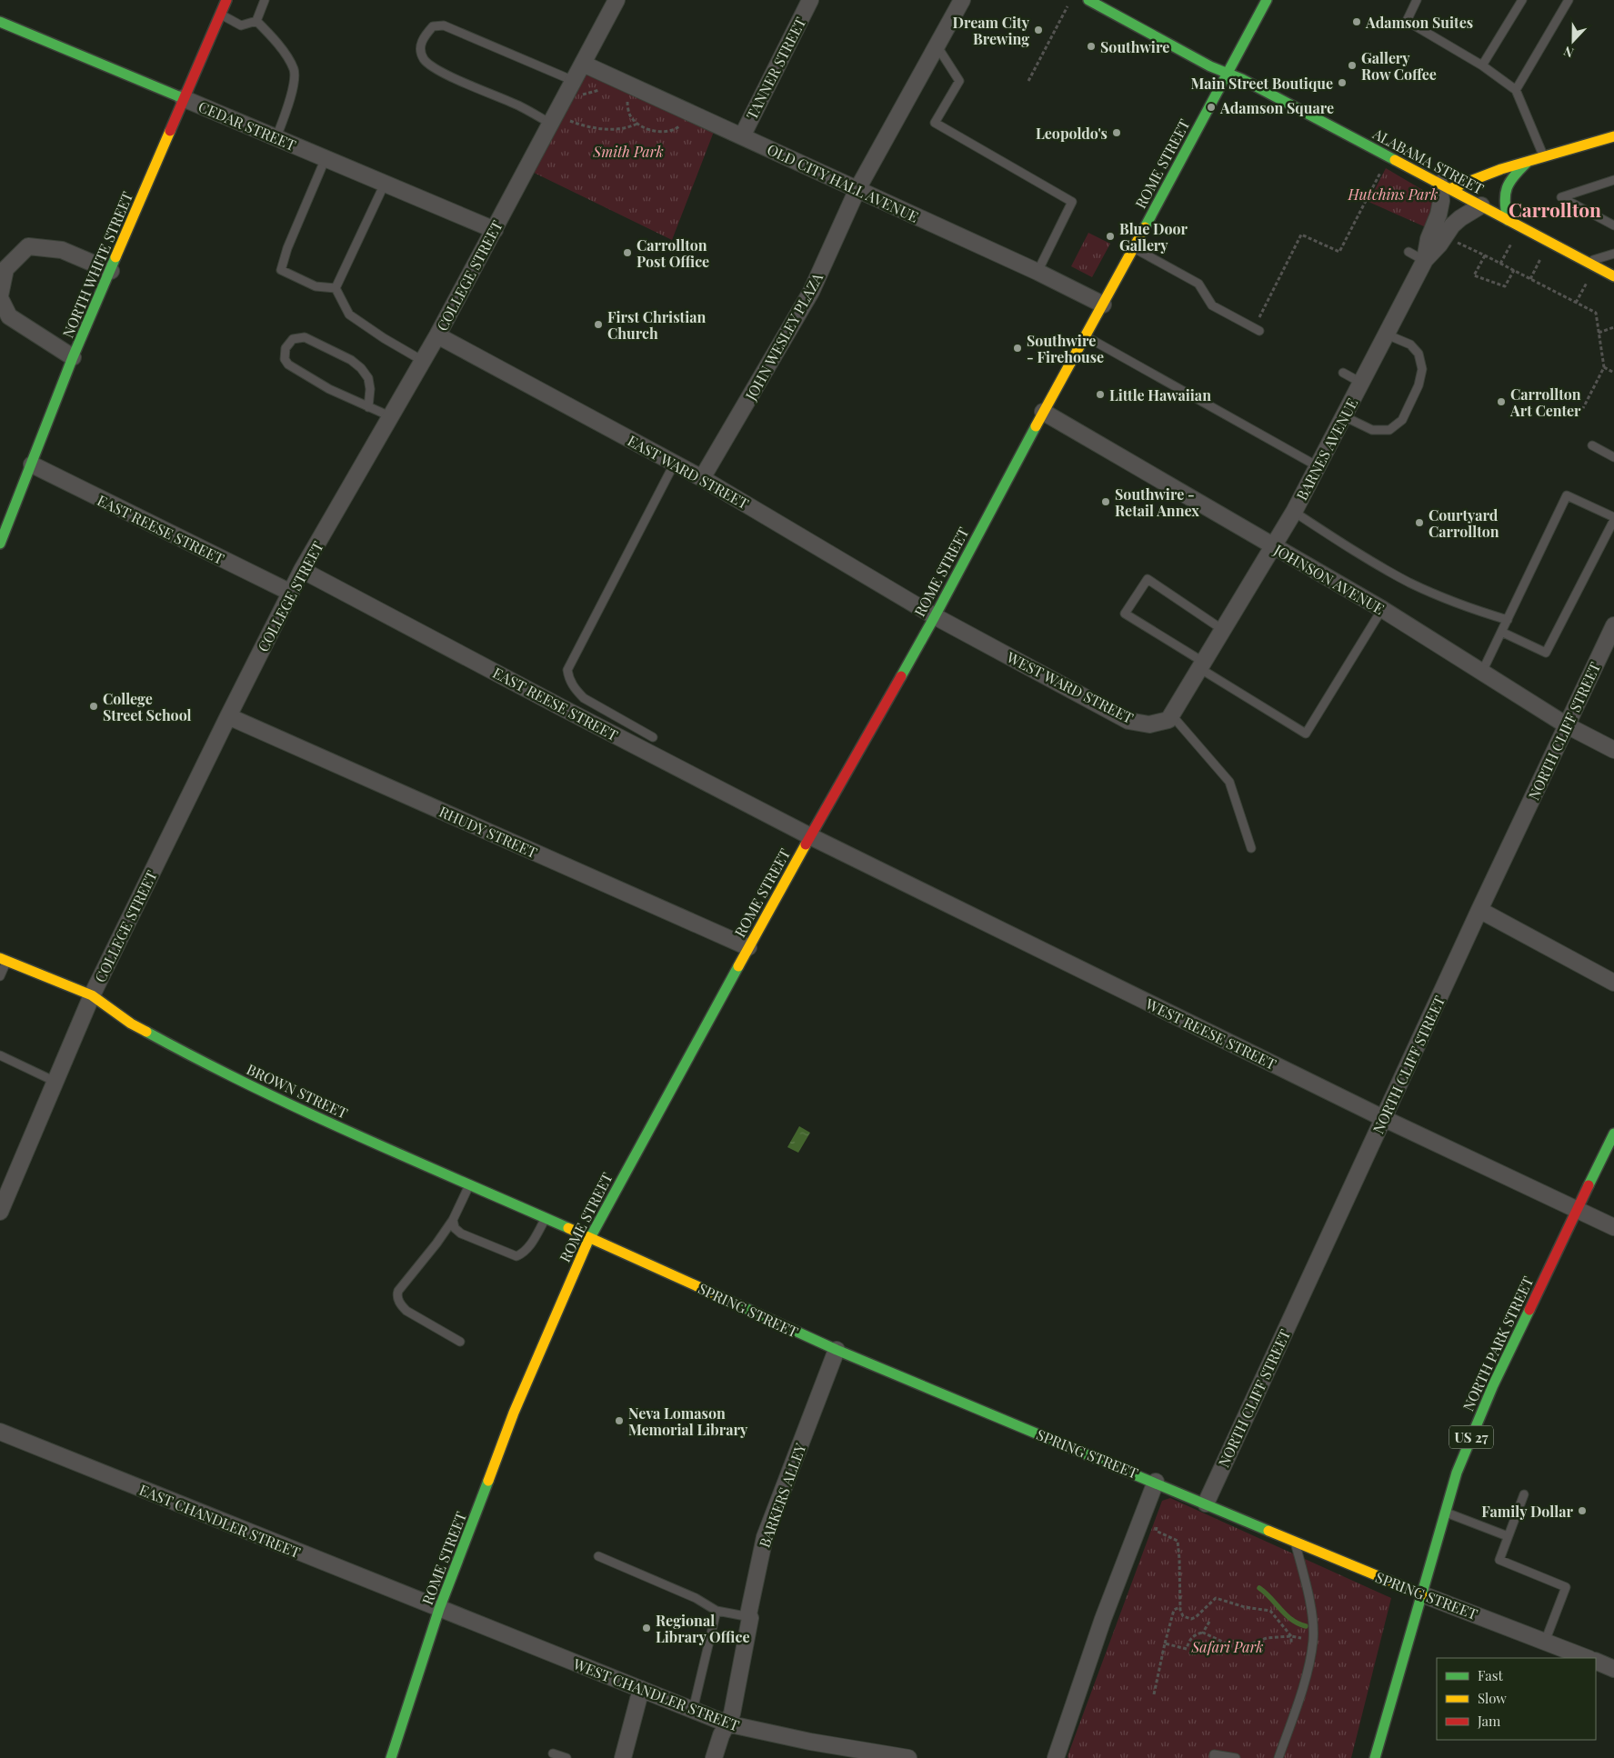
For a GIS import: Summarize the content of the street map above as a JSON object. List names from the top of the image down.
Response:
{
  "streets": {
    "street": [
      "TANNER STREET",
      "CEDAR STREET",
      "ALABAMA STREET",
      "ROME STREET",
      "OLD CITY HALL AVENUE",
      "NORTH WHITE STREET",
      "COLLEGE STREET",
      "JOHN WESLEY PLAZA",
      "BARNES AVENUE",
      "EAST WARD STREET",
      "EAST REESE STREET",
      "JOHNSON AVENUE",
      "WEST WARD STREET",
      "NORTH CLIFF STREET",
      "RHUDY STREET",
      "WEST REESE STREET",
      "BROWN STREET",
      "SPRING STREET",
      "NORTH PARK STREET",
      "US 27",
      "BARKERS ALLEY",
      "EAST CHANDLER STREET",
      "WEST CHANDLER STREET"
    ]
  },
  "crossings": [
    ["TANNER STREET", "OLD CITY HALL AVENUE"],
    ["CEDAR STREET", "NORTH WHITE STREET"],
    ["CEDAR STREET", "COLLEGE STREET"],
    ["ALABAMA STREET", "ROME STREET"],
    ["ROME STREET", "OLD CITY HALL AVENUE"],
    ["ROME STREET", "EAST WARD STREET"],
    ["ROME STREET", "EAST REESE STREET"],
    ["ROME STREET", "JOHNSON AVENUE"],
    ["ROME STREET", "WEST WARD STREET"],
    ["ROME STREET", "RHUDY STREET"],
    ["ROME STREET", "WEST REESE STREET"],
    ["ROME STREET", "BROWN STREET"],
    ["ROME STREET", "SPRING STREET"],
    ["ROME STREET", "EAST CHANDLER STREET"],
    ["ROME STREET", "WEST CHANDLER STREET"],
    ["OLD CITY HALL AVENUE", "COLLEGE STREET"],
    ["OLD CITY HALL AVENUE", "JOHN WESLEY PLAZA"],
    ["NORTH WHITE STREET", "EAST REESE STREET"],
    ["COLLEGE STREET", "EAST WARD STREET"],
    ["COLLEGE STREET", "EAST REESE STREET"],
    ["COLLEGE STREET", "RHUDY STREET"],
    ["COLLEGE STREET", "BROWN STREET"],
    ["JOHN WESLEY PLAZA", "EAST WARD STREET"],
    ["BARNES AVENUE", "JOHNSON AVENUE"],
    ["EAST WARD STREET", "WEST WARD STREET"],
    ["EAST REESE STREET", "WEST REESE STREET"],
    ["JOHNSON AVENUE", "NORTH CLIFF STREET"],
    ["NORTH CLIFF STREET", "WEST REESE STREET"],
    ["NORTH CLIFF STREET", "SPRING STREET"],
    ["WEST REESE STREET", "NORTH PARK STREET"],
    ["BROWN STREET", "SPRING STREET"],
    ["SPRING STREET", "NORTH PARK STREET"],
    ["SPRING STREET", "BARKERS ALLEY"],
    ["BARKERS ALLEY", "WEST CHANDLER STREET"],
    ["EAST CHANDLER STREET", "WEST CHANDLER STREET"]
  ],
  "districts": ["Carrollton"],
  "parks": ["Smith Park", "Hutchins Park", "Safari Park"],
  "places": [
    "Adamson Suites",
    "Dream City Brewing",
    "Southwire",
    "Gallery Row Coffee",
    "Main Street Boutique",
    "Adamson Square",
    "Leopoldo's",
    "Blue Door Gallery",
    "Carrollton Post Office",
    "First Christian Church",
    "Southwire - Firehouse",
    "Little Hawaiian",
    "Carrollton Art Center",
    "Southwire - Retail Annex",
    "Courtyard Carrollton",
    "College Street School",
    "Neva Lomason Memorial Library",
    "Family Dollar",
    "Regional Library Office"
  ],
  "legend": ["Fast", "Slow", "Jam"],
  "north": "bottom"
}
